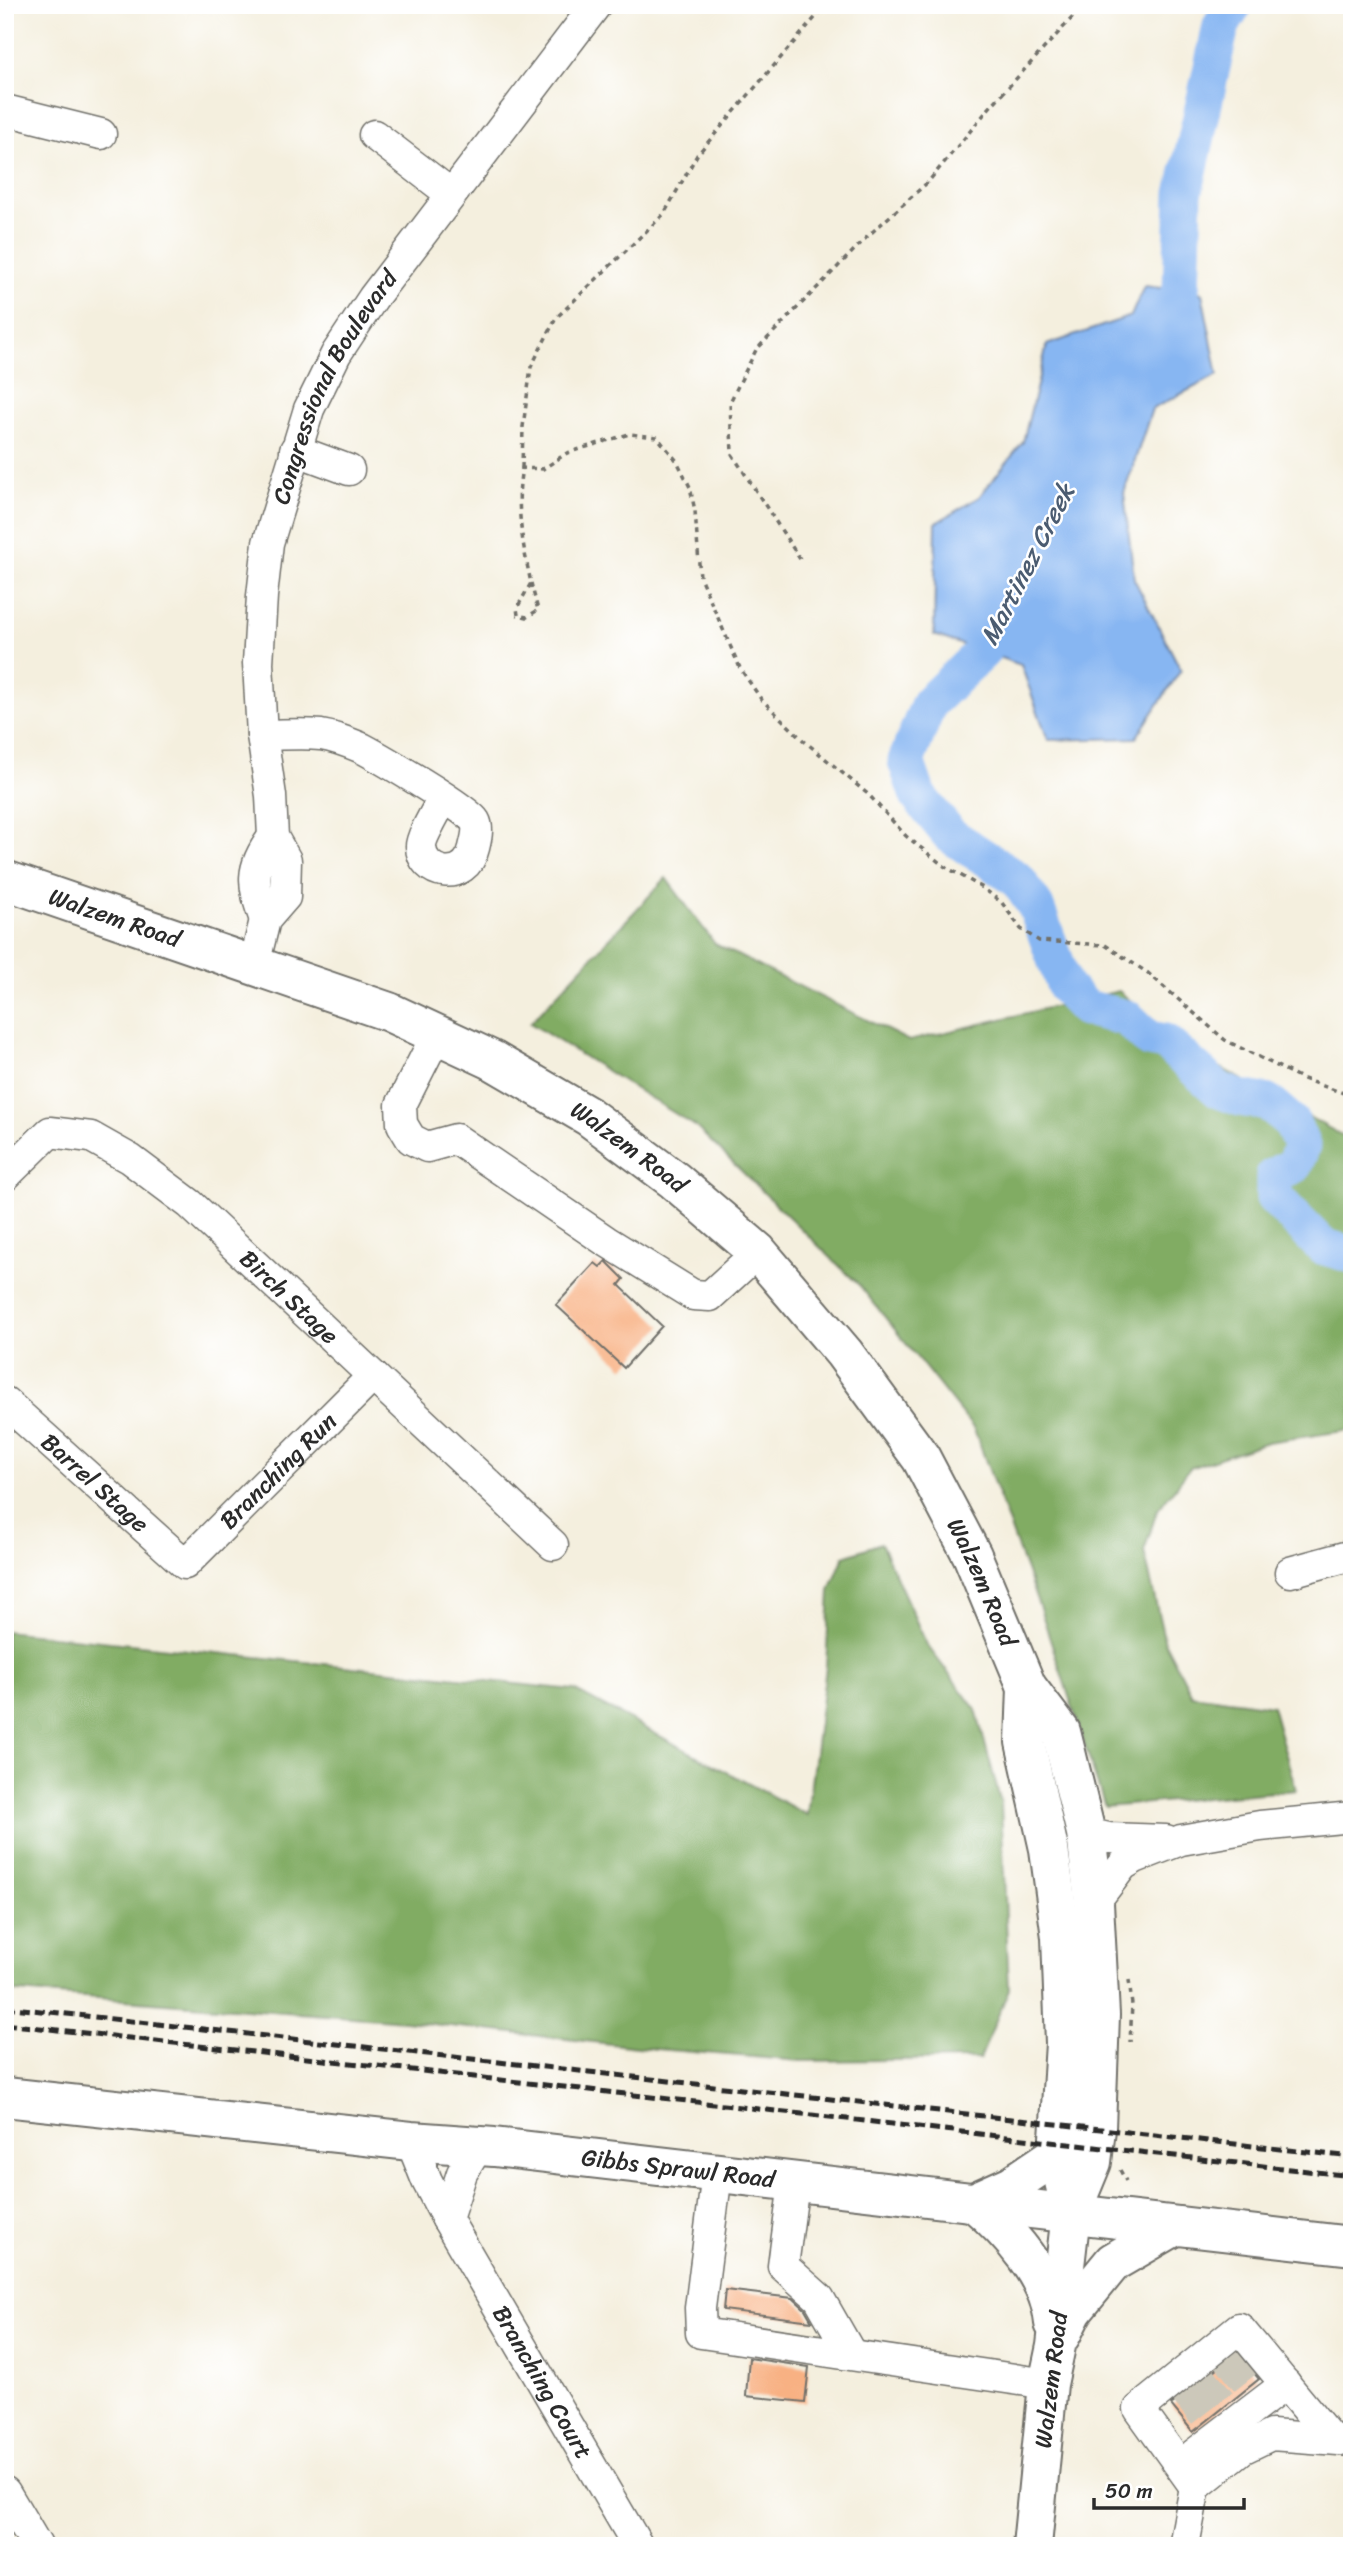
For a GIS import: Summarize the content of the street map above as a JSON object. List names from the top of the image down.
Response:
{
  "streets": {
    "main road": ["Walzem Road", "Gibbs Sprawl Road"],
    "street": [
      "Congressional Boulevard",
      "Birch Stage",
      "Branching Run",
      "Barrel Stage",
      "Branching Court"
    ]
  },
  "crossings": [
    ["Congressional Boulevard", "Walzem Road"],
    ["Walzem Road", "Gibbs Sprawl Road"],
    ["Birch Stage", "Branching Run"],
    ["Branching Run", "Barrel Stage"],
    ["Gibbs Sprawl Road", "Branching Court"]
  ],
  "water": ["Martinez Creek"],
  "scale_bar": "50 m"
}
